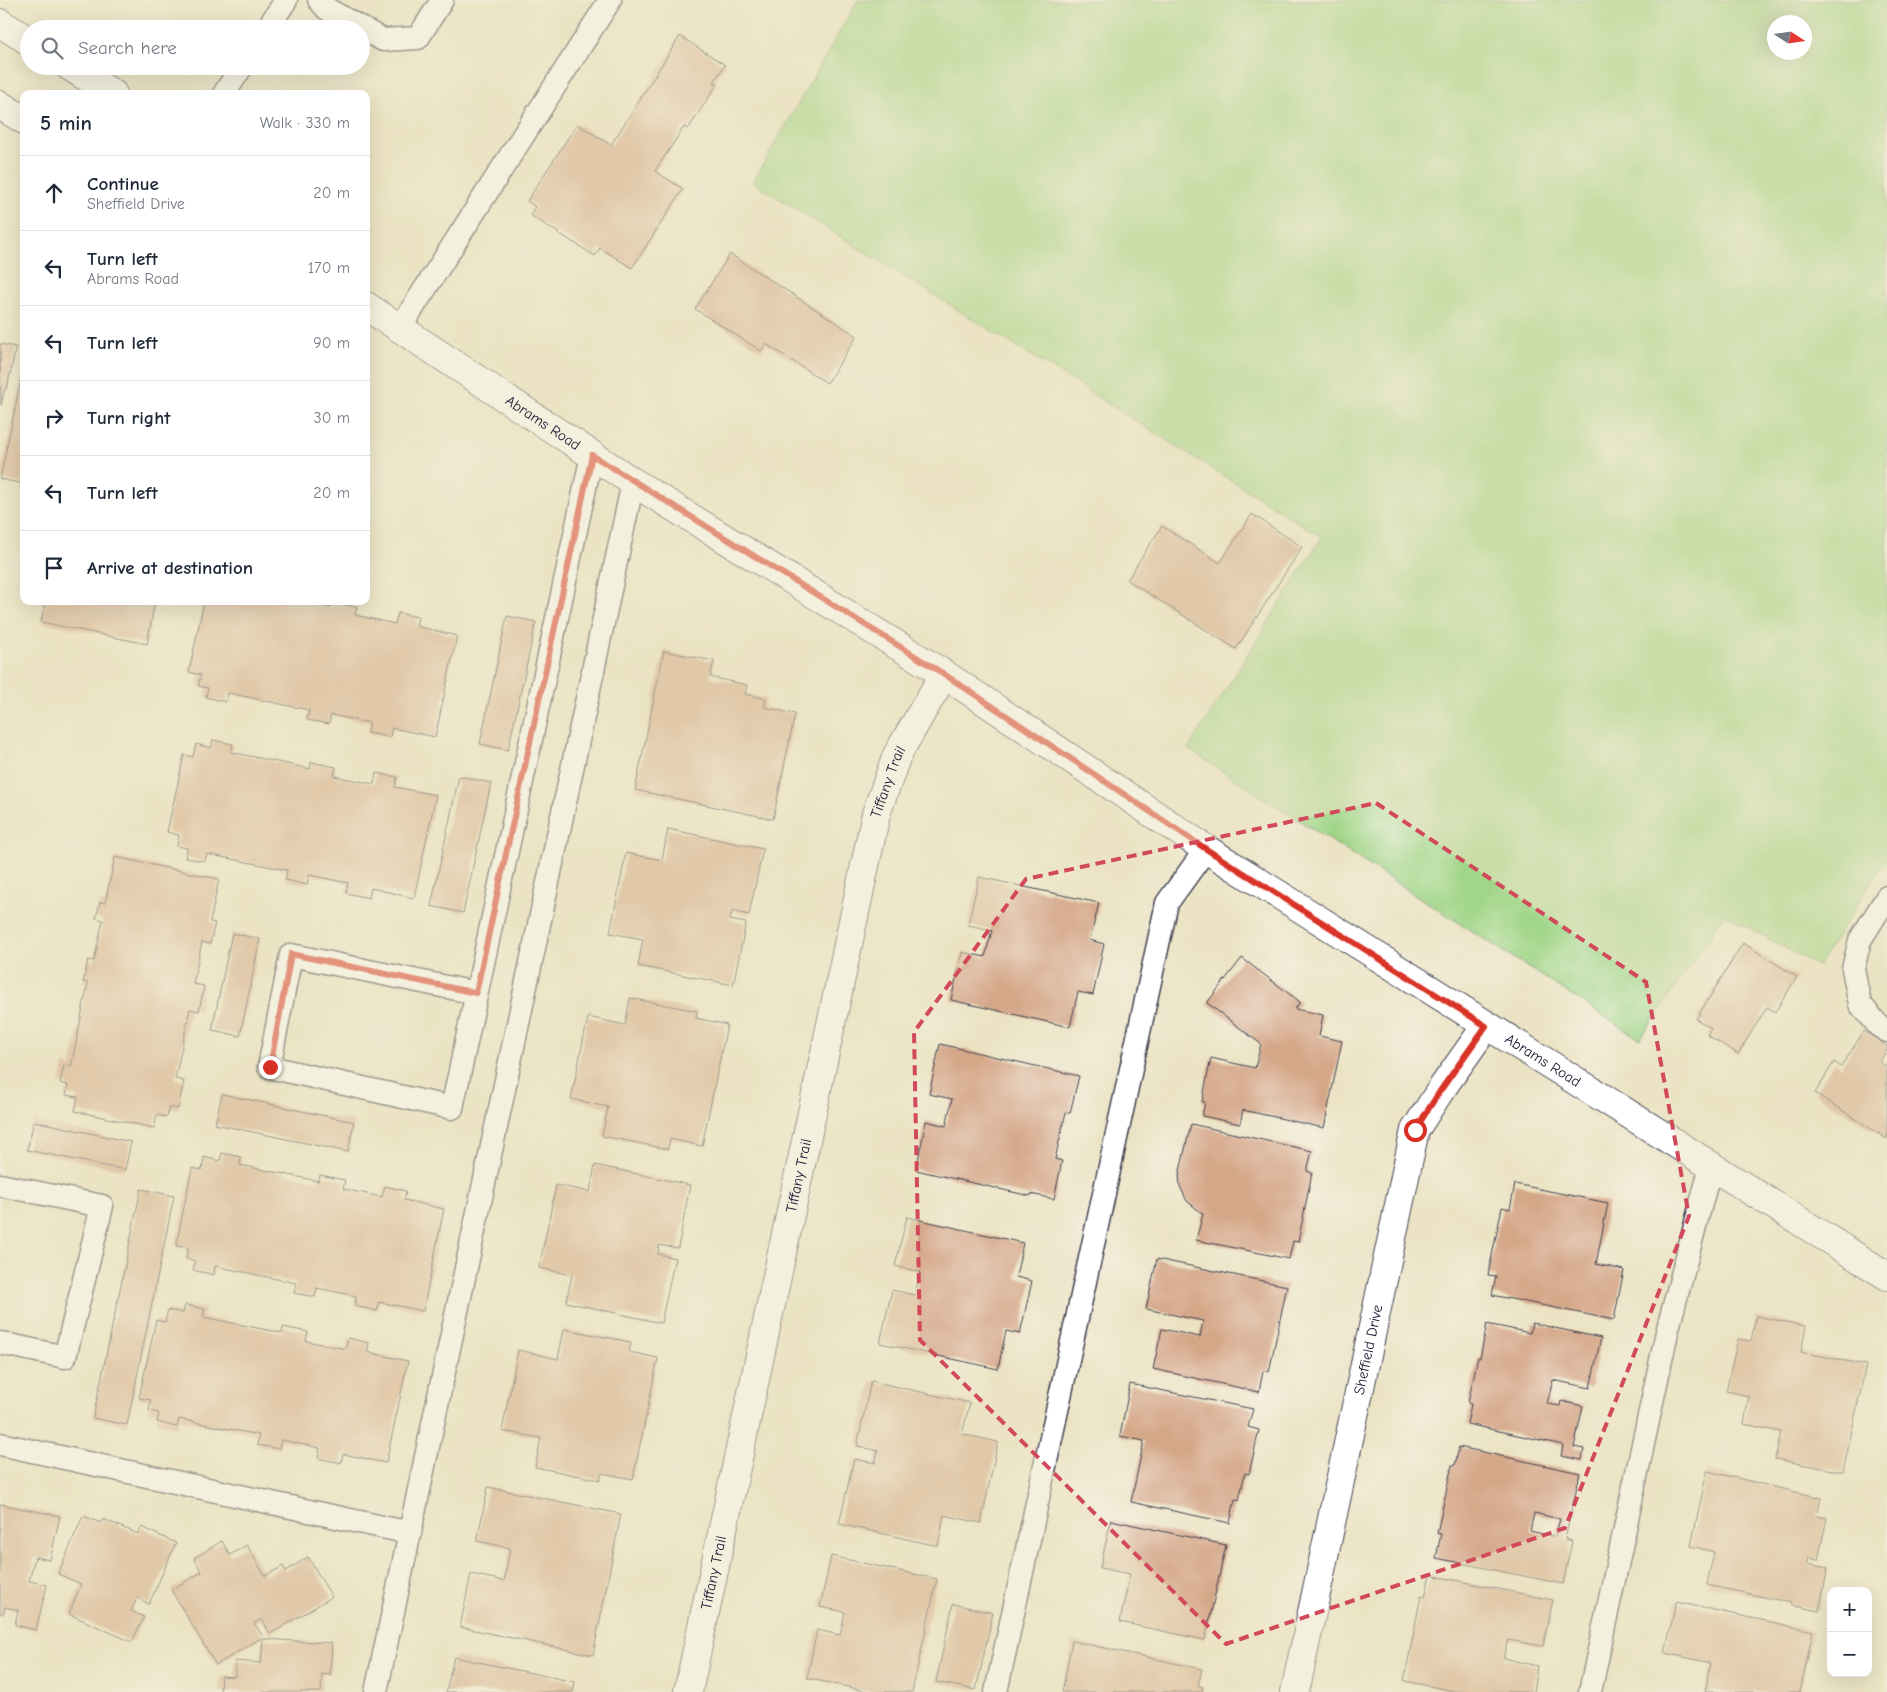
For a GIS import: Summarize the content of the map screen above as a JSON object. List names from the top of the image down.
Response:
{
  "streets": {
    "main road": ["Abrams Road", "Tiffany Trail", "Sheffield Drive"]
  },
  "crossings": [
    ["Abrams Road", "Tiffany Trail"],
    ["Abrams Road", "Sheffield Drive"]
  ],
  "north": "right",
  "page": {
    "search": "Search here",
    "heading": ["5 min", "Walk · 330 m"],
    "list": [
      ["Continue", "Sheffield Drive", "20 m"],
      ["Turn left", "Abrams Road", "170 m"],
      ["Turn left", "90 m"],
      ["Turn right", "30 m"],
      ["Turn left", "20 m"],
      "Arrive at destination"
    ],
    "map_buttons": ["+", "−"]
  }
}
